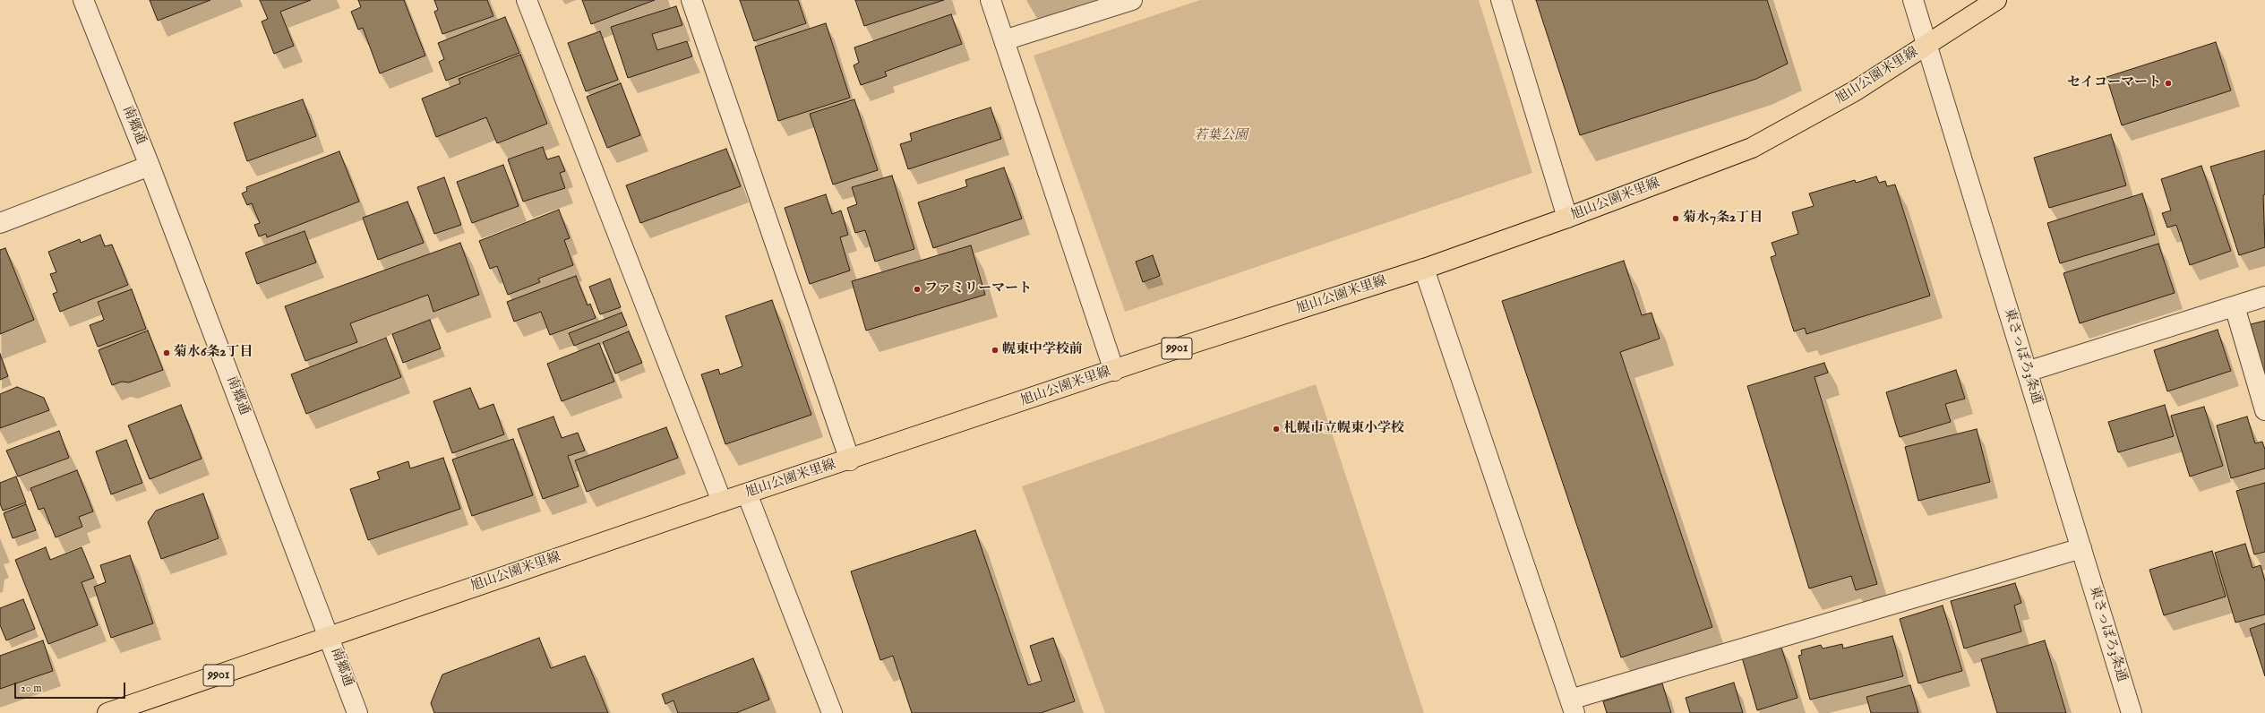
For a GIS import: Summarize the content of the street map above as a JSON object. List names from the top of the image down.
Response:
{
  "streets": {
    "main road": ["旭山公園米里線", "9901"],
    "street": ["南郷通", "東さっぽろ3条通"]
  },
  "crossings": [
    ["旭山公園米里線", "南郷通"],
    ["旭山公園米里線", "東さっぽろ3条通"]
  ],
  "parks": ["若葉公園"],
  "places": [
    "セイコーマート",
    "菊水7条2丁目",
    "ファミリーマート",
    "幌東中学校前",
    "菊水6条2丁目",
    "札幌市立幌東小学校"
  ],
  "scale_bar": "20 m"
}
